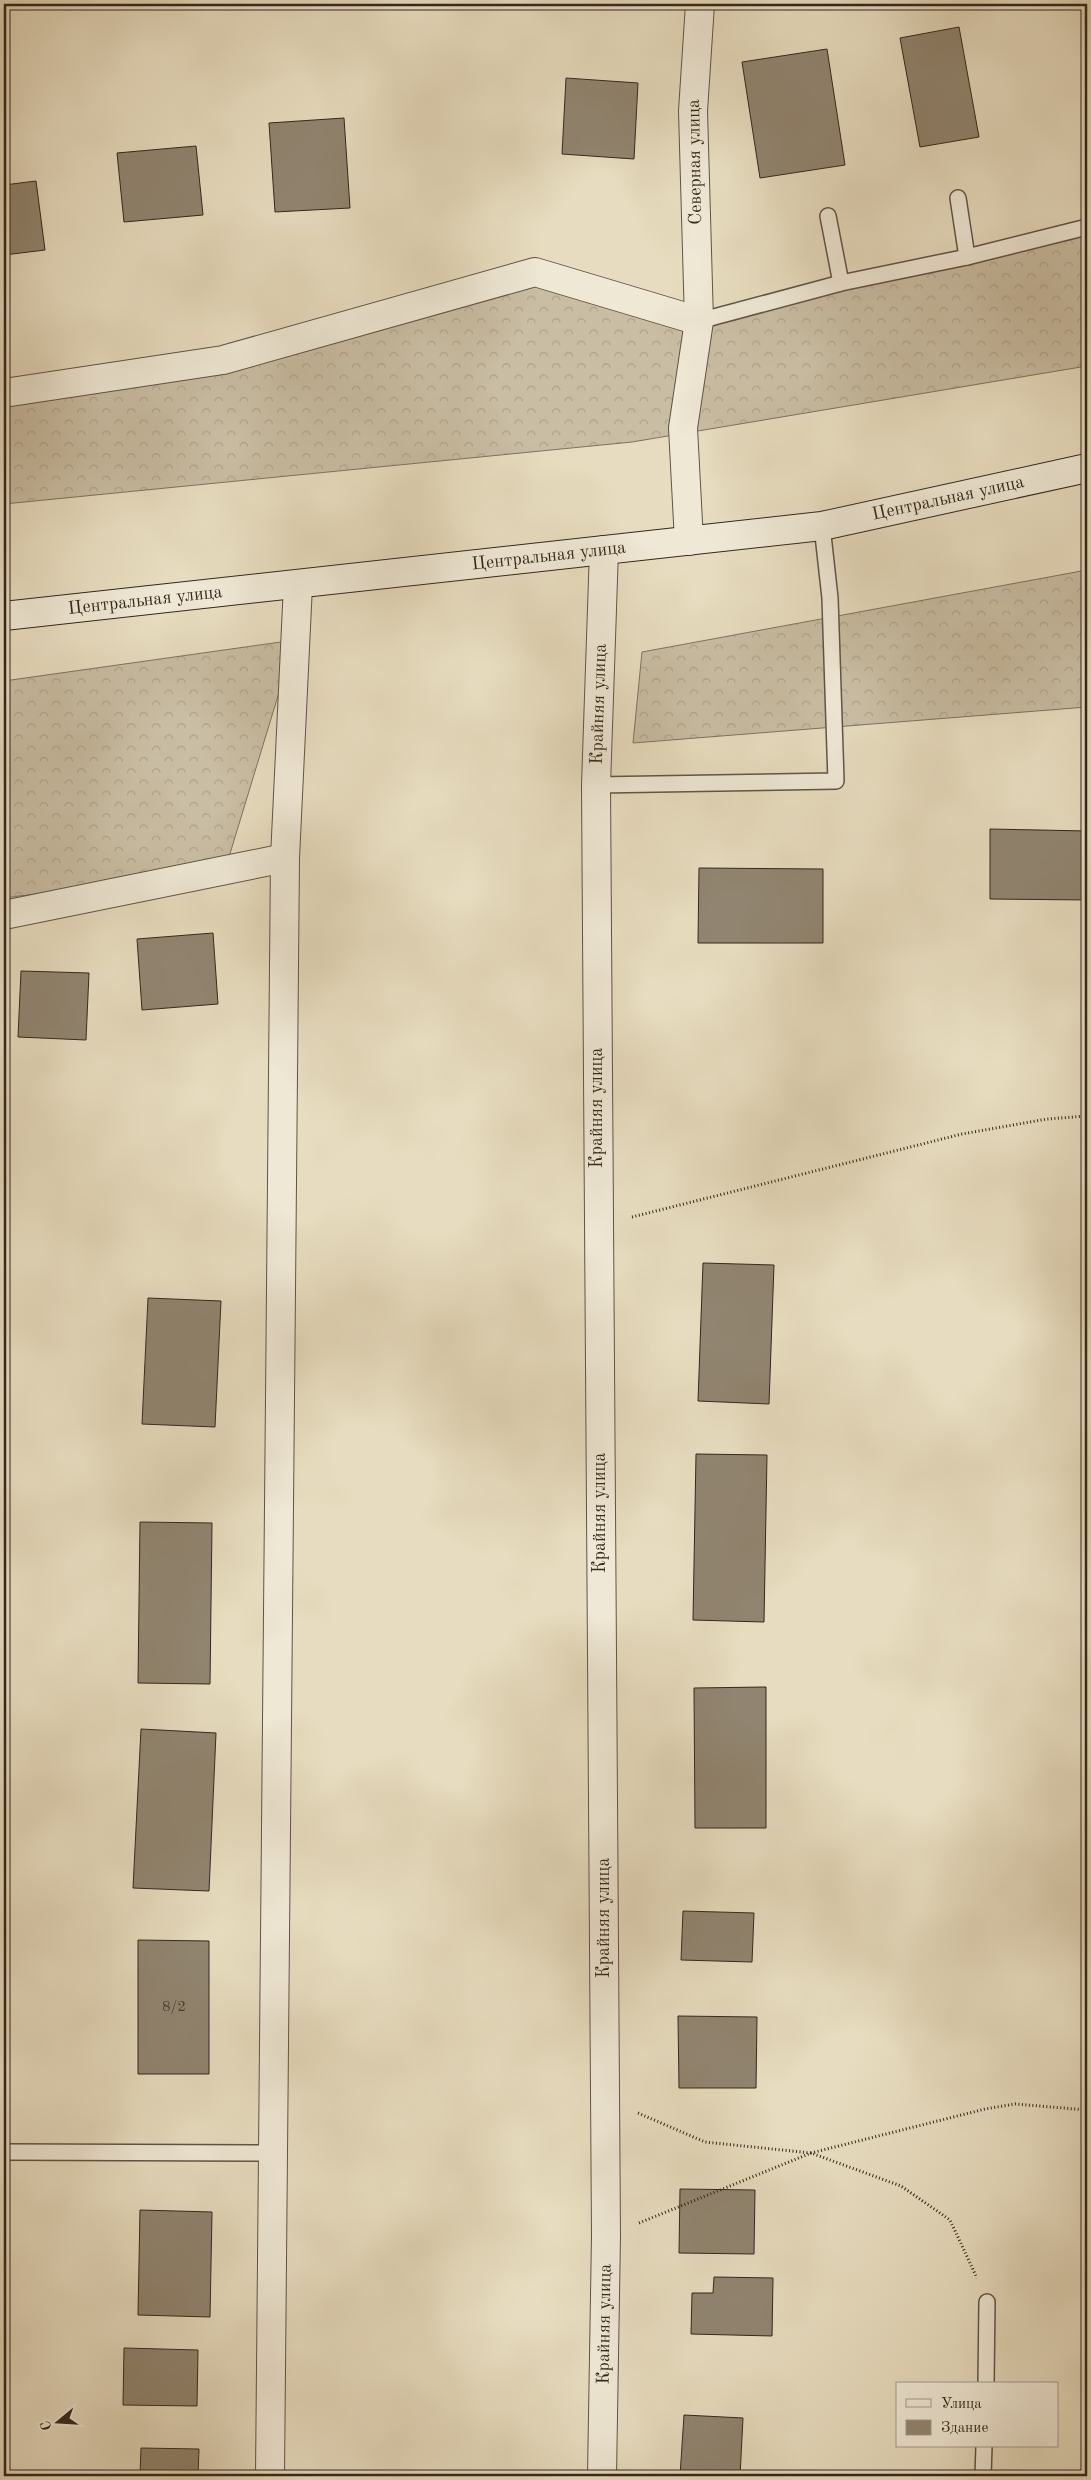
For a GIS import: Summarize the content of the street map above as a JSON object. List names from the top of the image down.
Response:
{
  "streets": {
    "street": ["Северная улица", "Центральная улица", "Крайняя улица"]
  },
  "crossings": [
    ["Северная улица", "Центральная улица"],
    ["Центральная улица", "Крайняя улица"]
  ],
  "house_numbers": ["8/2"],
  "legend": ["Улица", "Здание"],
  "north": "left"
}
